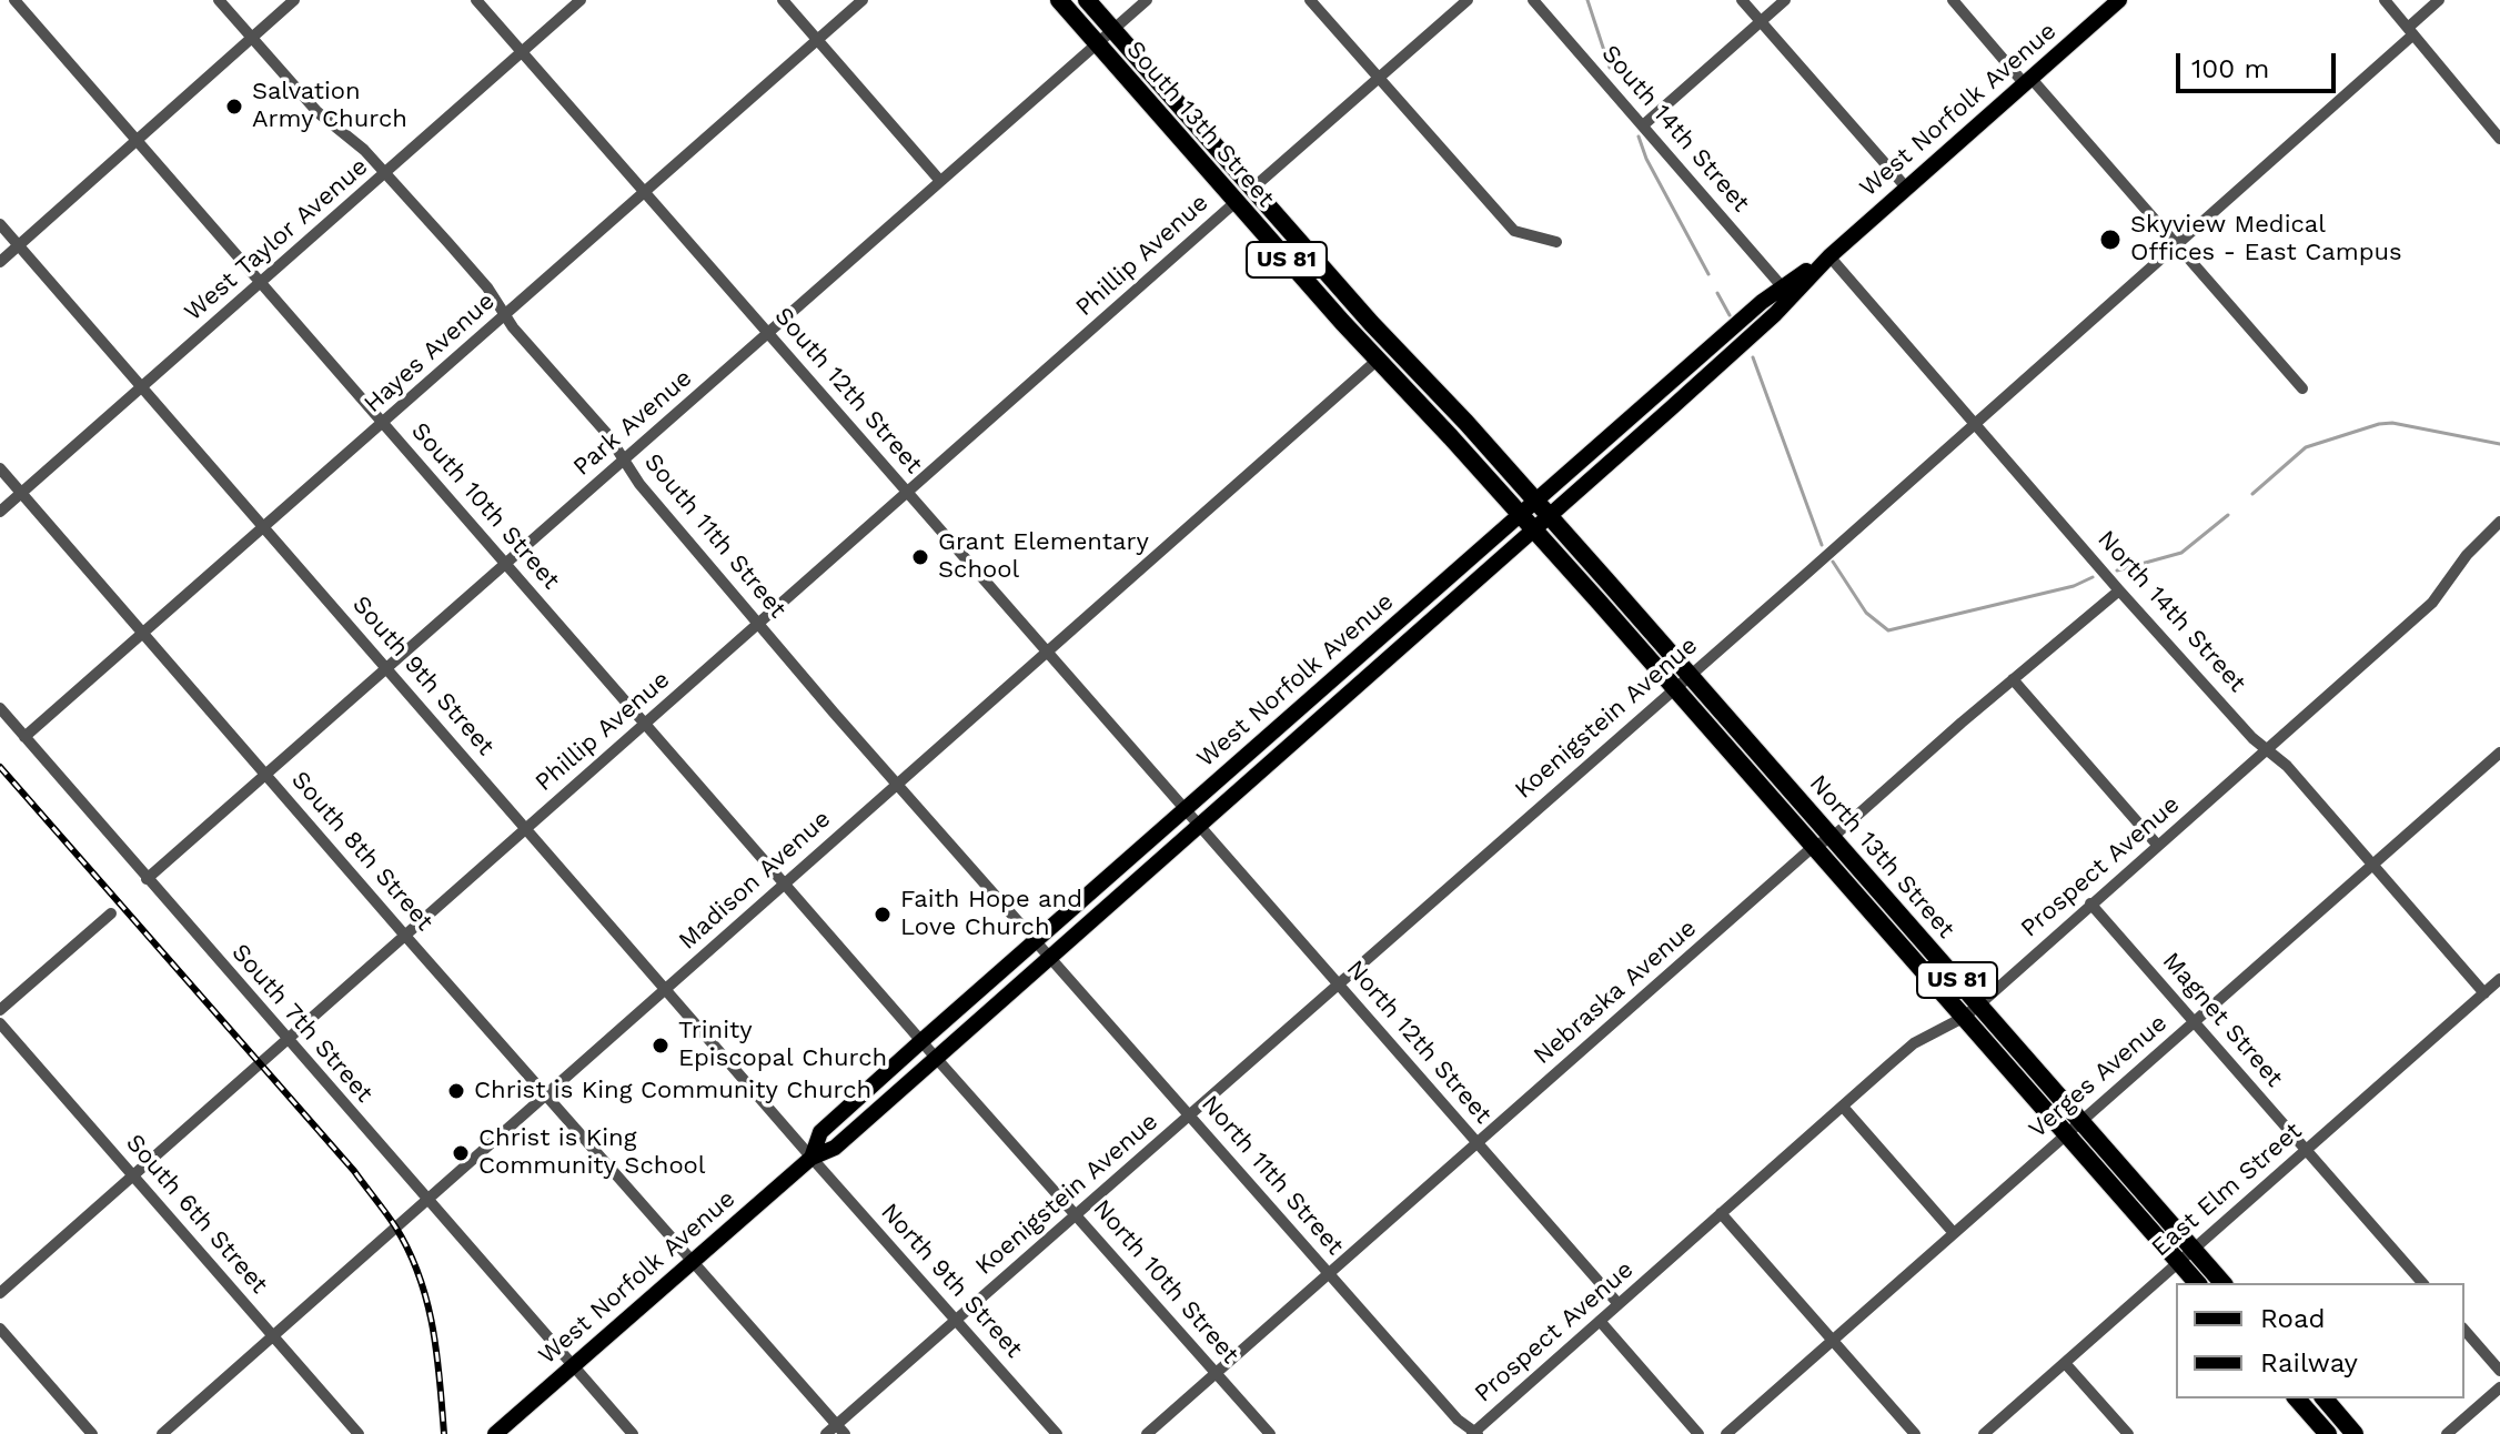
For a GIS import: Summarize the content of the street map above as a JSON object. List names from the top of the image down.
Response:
{
  "streets": {
    "highway": ["South 13th Street", "US 81", "North 13th Street"],
    "main road": ["West Norfolk Avenue"],
    "street": [
      "South 14th Street",
      "West Taylor Avenue",
      "Phillip Avenue",
      "Hayes Avenue",
      "South 12th Street",
      "Park Avenue",
      "South 10th Street",
      "South 11th Street",
      "North 14th Street",
      "South 9th Street",
      "Koenigstein Avenue",
      "South 8th Street",
      "Prospect Avenue",
      "Madison Avenue",
      "Nebraska Avenue",
      "Magnet Street",
      "South 7th Street",
      "North 12th Street",
      "Verges Avenue",
      "North 11th Street",
      "East Elm Street",
      "South 6th Street",
      "North 9th Street",
      "North 10th Street"
    ]
  },
  "crossings": [
    ["West Norfolk Avenue", "South 13th Street"],
    ["West Norfolk Avenue", "South 14th Street"],
    ["West Norfolk Avenue", "South 12th Street"],
    ["West Norfolk Avenue", "South 10th Street"],
    ["West Norfolk Avenue", "South 11th Street"],
    ["West Norfolk Avenue", "North 14th Street"],
    ["West Norfolk Avenue", "South 9th Street"],
    ["West Norfolk Avenue", "South 8th Street"],
    ["West Norfolk Avenue", "North 13th Street"],
    ["West Norfolk Avenue", "South 7th Street"],
    ["West Norfolk Avenue", "North 12th Street"],
    ["West Norfolk Avenue", "North 11th Street"],
    ["West Norfolk Avenue", "North 9th Street"],
    ["West Norfolk Avenue", "North 10th Street"],
    ["South 13th Street", "Phillip Avenue"],
    ["South 13th Street", "Park Avenue"],
    ["South 13th Street", "North 13th Street"],
    ["South 13th Street", "Madison Avenue"],
    ["West Taylor Avenue", "South 12th Street"],
    ["West Taylor Avenue", "South 10th Street"],
    ["West Taylor Avenue", "South 11th Street"],
    ["West Taylor Avenue", "South 9th Street"],
    ["West Taylor Avenue", "South 8th Street"],
    ["Phillip Avenue", "South 12th Street"],
    ["Phillip Avenue", "South 10th Street"],
    ["Phillip Avenue", "South 11th Street"],
    ["Phillip Avenue", "South 9th Street"],
    ["Phillip Avenue", "South 8th Street"],
    ["Phillip Avenue", "South 7th Street"],
    ["Phillip Avenue", "South 6th Street"],
    ["Hayes Avenue", "South 12th Street"],
    ["Hayes Avenue", "South 10th Street"],
    ["Hayes Avenue", "South 11th Street"],
    ["Hayes Avenue", "South 9th Street"],
    ["Hayes Avenue", "South 8th Street"],
    ["Hayes Avenue", "South 7th Street"],
    ["South 12th Street", "Park Avenue"],
    ["South 12th Street", "Madison Avenue"],
    ["South 12th Street", "North 12th Street"],
    ["Park Avenue", "South 10th Street"],
    ["Park Avenue", "South 11th Street"],
    ["Park Avenue", "South 9th Street"],
    ["Park Avenue", "South 8th Street"],
    ["Park Avenue", "South 7th Street"],
    ["South 10th Street", "Madison Avenue"],
    ["South 10th Street", "North 10th Street"],
    ["South 11th Street", "Madison Avenue"],
    ["South 11th Street", "North 11th Street"],
    ["North 14th Street", "Koenigstein Avenue"],
    ["North 14th Street", "Prospect Avenue"],
    ["North 14th Street", "Nebraska Avenue"],
    ["North 14th Street", "Verges Avenue"],
    ["North 14th Street", "East Elm Street"],
    ["South 9th Street", "Madison Avenue"],
    ["South 9th Street", "North 9th Street"],
    ["Koenigstein Avenue", "South 8th Street"],
    ["Koenigstein Avenue", "North 13th Street"],
    ["Koenigstein Avenue", "North 12th Street"],
    ["Koenigstein Avenue", "North 11th Street"],
    ["Koenigstein Avenue", "North 9th Street"],
    ["Koenigstein Avenue", "North 10th Street"],
    ["South 8th Street", "Madison Avenue"],
    ["North 13th Street", "Prospect Avenue"],
    ["North 13th Street", "Nebraska Avenue"],
    ["North 13th Street", "Verges Avenue"],
    ["North 13th Street", "East Elm Street"],
    ["Prospect Avenue", "Magnet Street"],
    ["Prospect Avenue", "North 12th Street"],
    ["Prospect Avenue", "North 11th Street"],
    ["Madison Avenue", "South 7th Street"],
    ["Madison Avenue", "South 6th Street"],
    ["Nebraska Avenue", "North 12th Street"],
    ["Nebraska Avenue", "North 11th Street"],
    ["Nebraska Avenue", "North 10th Street"],
    ["Magnet Street", "Verges Avenue"],
    ["Magnet Street", "East Elm Street"]
  ],
  "places": [
    "Salvation Army Church",
    "Skyview Medical Offices - East Campus",
    "Grant Elementary School",
    "Faith Hope and Love Church",
    "Trinity Episcopal Church",
    "Christ is King Community Church",
    "Christ is King Community School"
  ],
  "legend": ["Road", "Railway"],
  "scale_bar": "100 m"
}
